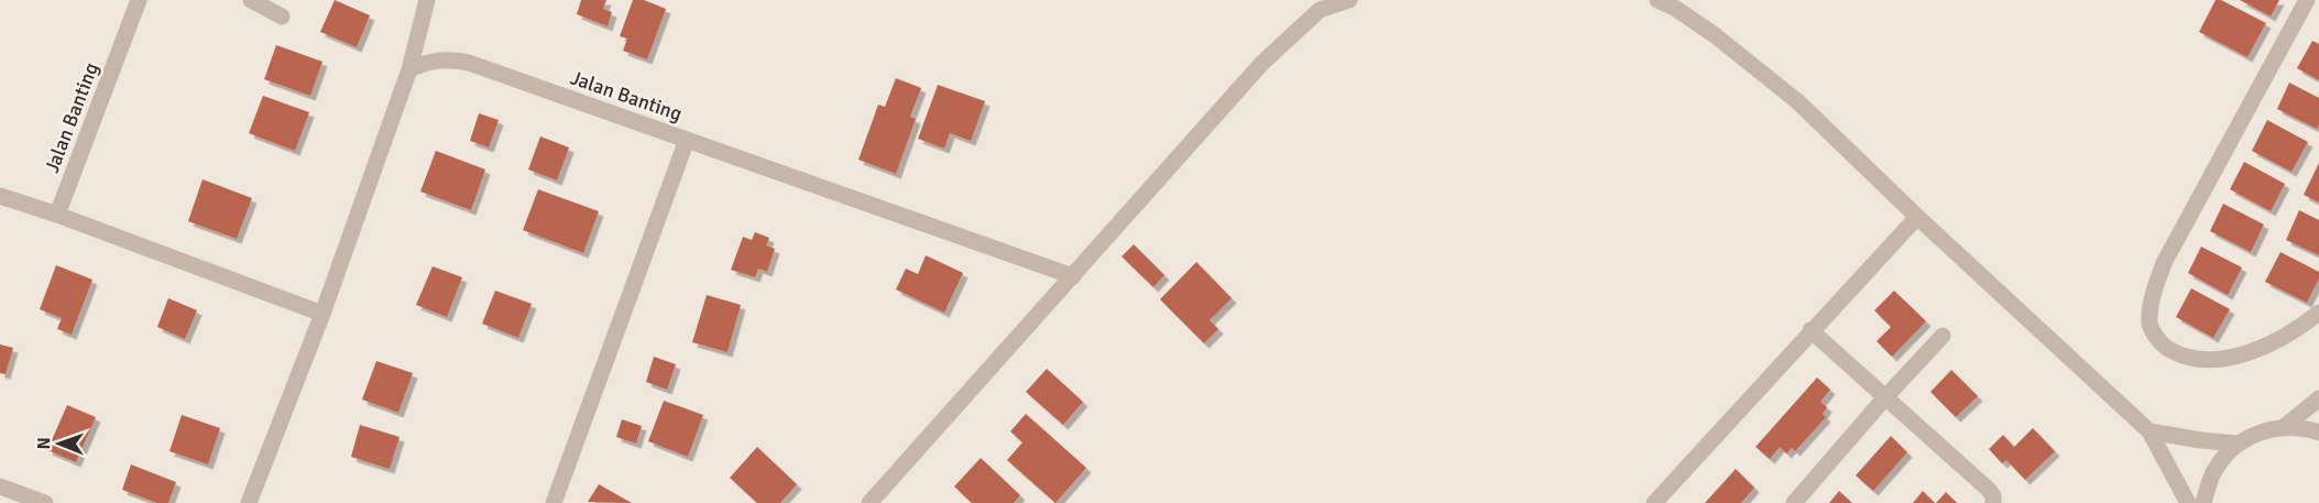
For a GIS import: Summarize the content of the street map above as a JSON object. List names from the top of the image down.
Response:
{
  "streets": {
    "street": ["Jalan Banting"]
  },
  "north": "left"
}
